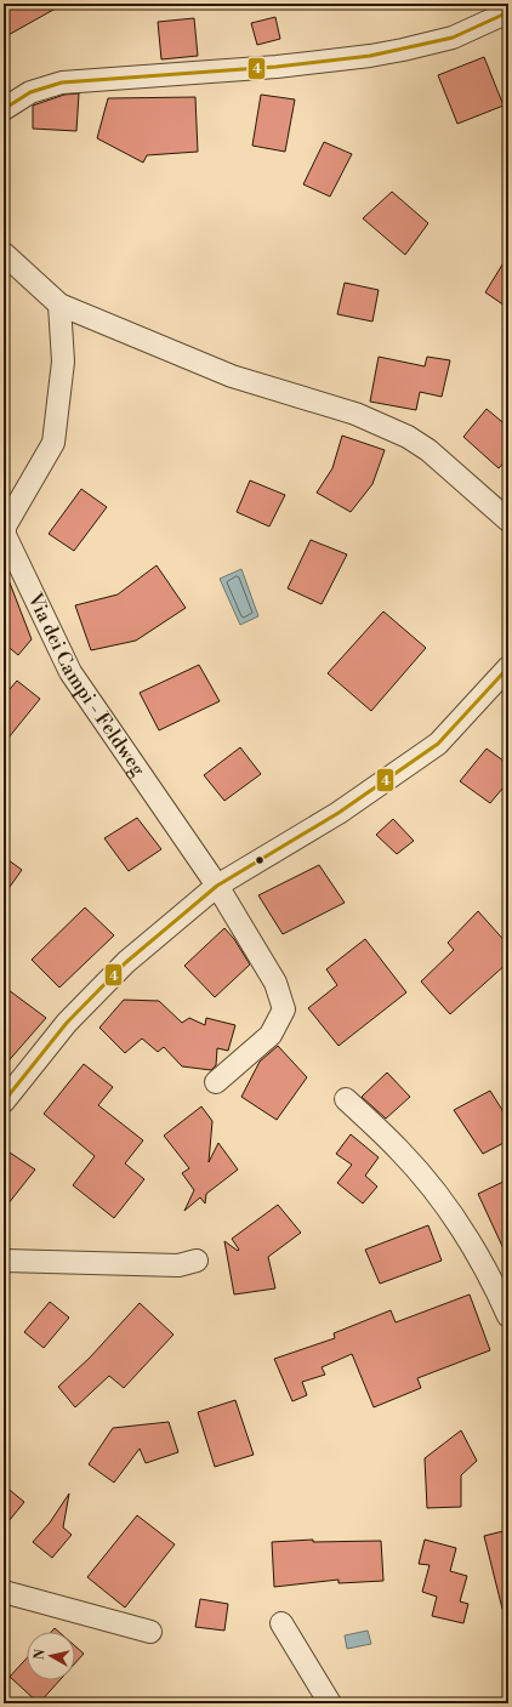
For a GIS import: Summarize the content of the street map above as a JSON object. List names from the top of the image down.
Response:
{
  "streets": {
    "street": ["Via dei Campi - Feldweg"]
  },
  "lines": ["transit line 4"],
  "north": "left"
}
